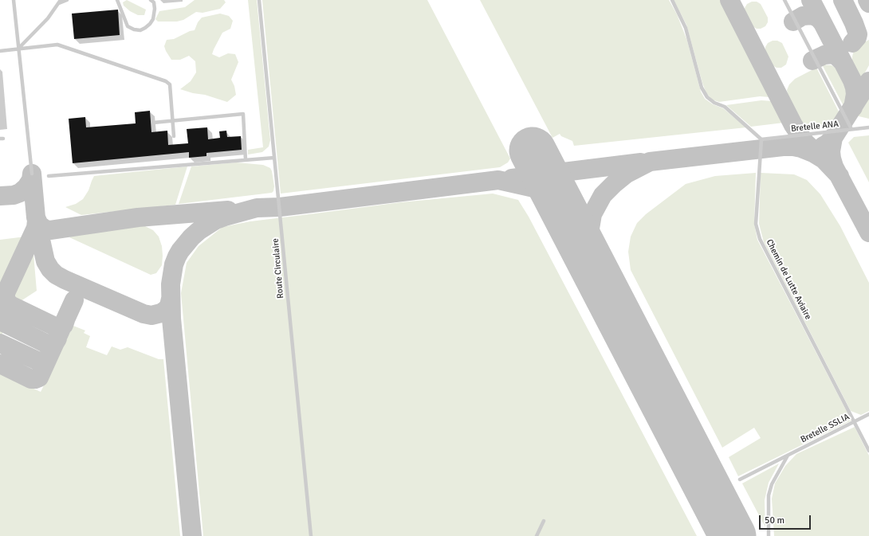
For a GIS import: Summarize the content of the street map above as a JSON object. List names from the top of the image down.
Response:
{
  "streets": {
    "lane": [
      "Bretelle ANA",
      "Route Circulaire",
      "Chemin de Lutte Aviaire",
      "Bretelle SSLIA"
    ]
  },
  "crossings": [
    ["Bretelle ANA", "Chemin de Lutte Aviaire"],
    ["Chemin de Lutte Aviaire", "Bretelle SSLIA"]
  ],
  "scale_bar": "50 m"
}
